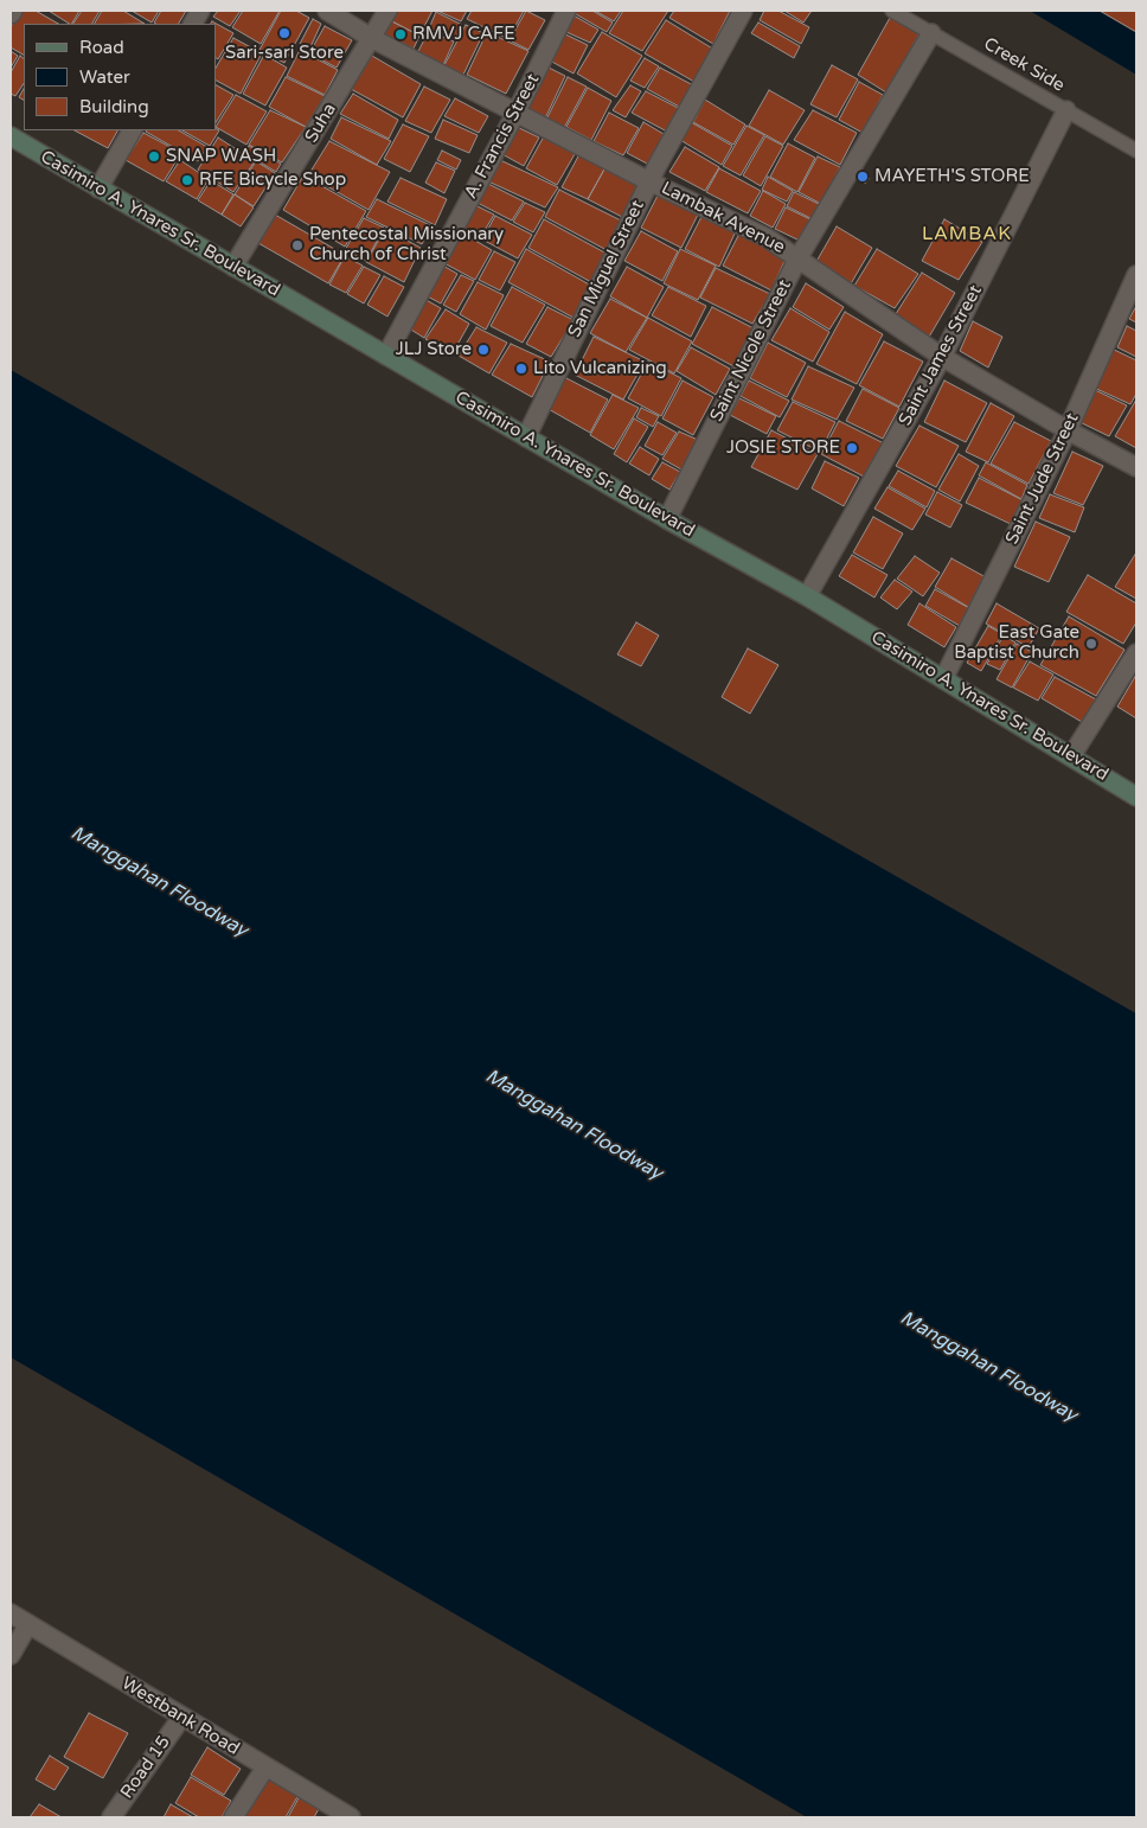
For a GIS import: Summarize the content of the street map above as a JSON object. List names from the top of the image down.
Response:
{
  "streets": {
    "main road": ["Casimiro A. Ynares Sr. Boulevard"],
    "street": [
      "Suha",
      "A. Francis Street",
      "Lambak Avenue",
      "San Miguel Street",
      "Saint Nicole Street",
      "Saint James Street",
      "Saint Jude Street",
      "Westbank Road",
      "Road 15"
    ],
    "lane": ["Creek Side"]
  },
  "crossings": [
    ["Creek Side", "Saint Nicole Street"],
    ["Creek Side", "Saint James Street"],
    ["Suha", "Lambak Avenue"],
    ["Suha", "Casimiro A. Ynares Sr. Boulevard"],
    ["A. Francis Street", "Lambak Avenue"],
    ["A. Francis Street", "Casimiro A. Ynares Sr. Boulevard"],
    ["Lambak Avenue", "San Miguel Street"],
    ["Lambak Avenue", "Saint Nicole Street"],
    ["Lambak Avenue", "Saint James Street"],
    ["Lambak Avenue", "Saint Jude Street"],
    ["Casimiro A. Ynares Sr. Boulevard", "San Miguel Street"],
    ["Casimiro A. Ynares Sr. Boulevard", "Saint Nicole Street"],
    ["Casimiro A. Ynares Sr. Boulevard", "Saint James Street"],
    ["Casimiro A. Ynares Sr. Boulevard", "Saint Jude Street"],
    ["Westbank Road", "Road 15"]
  ],
  "districts": ["LAMBAK"],
  "water": ["Manggahan Floodway"],
  "places": [
    "Sari-sari Store",
    "RMVJ CAFE",
    "SNAP WASH",
    "MAYETH'S STORE",
    "RFE Bicycle Shop",
    "Pentecostal Missionary Church of Christ",
    "JLJ Store",
    "Lito Vulcanizing",
    "JOSIE STORE",
    "East Gate Baptist Church"
  ],
  "legend": ["Road", "Water", "Building"]
}
